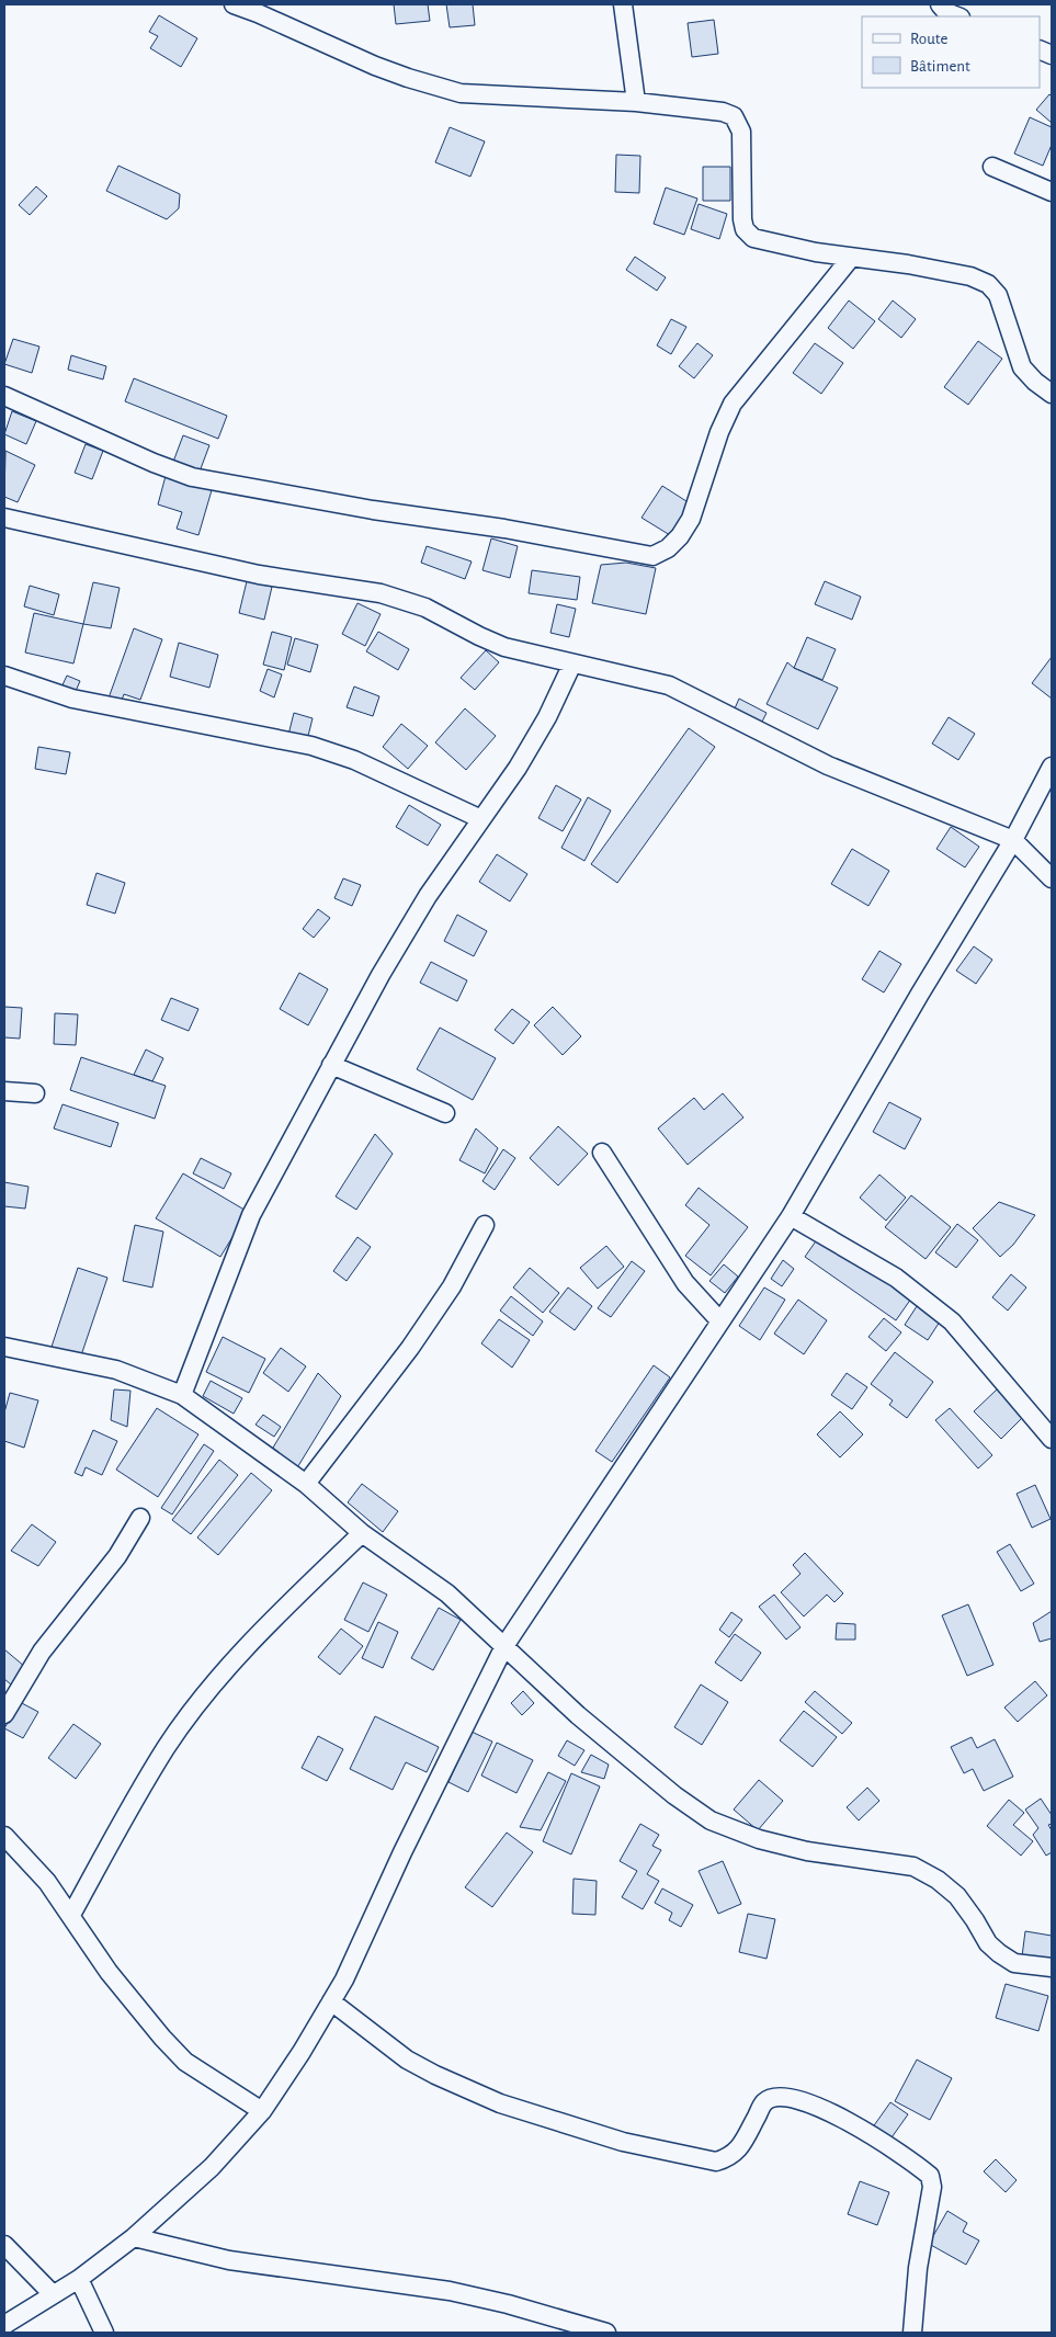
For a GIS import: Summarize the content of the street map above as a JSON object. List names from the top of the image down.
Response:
{
  "legend": ["Route", "Bâtiment"]
}
